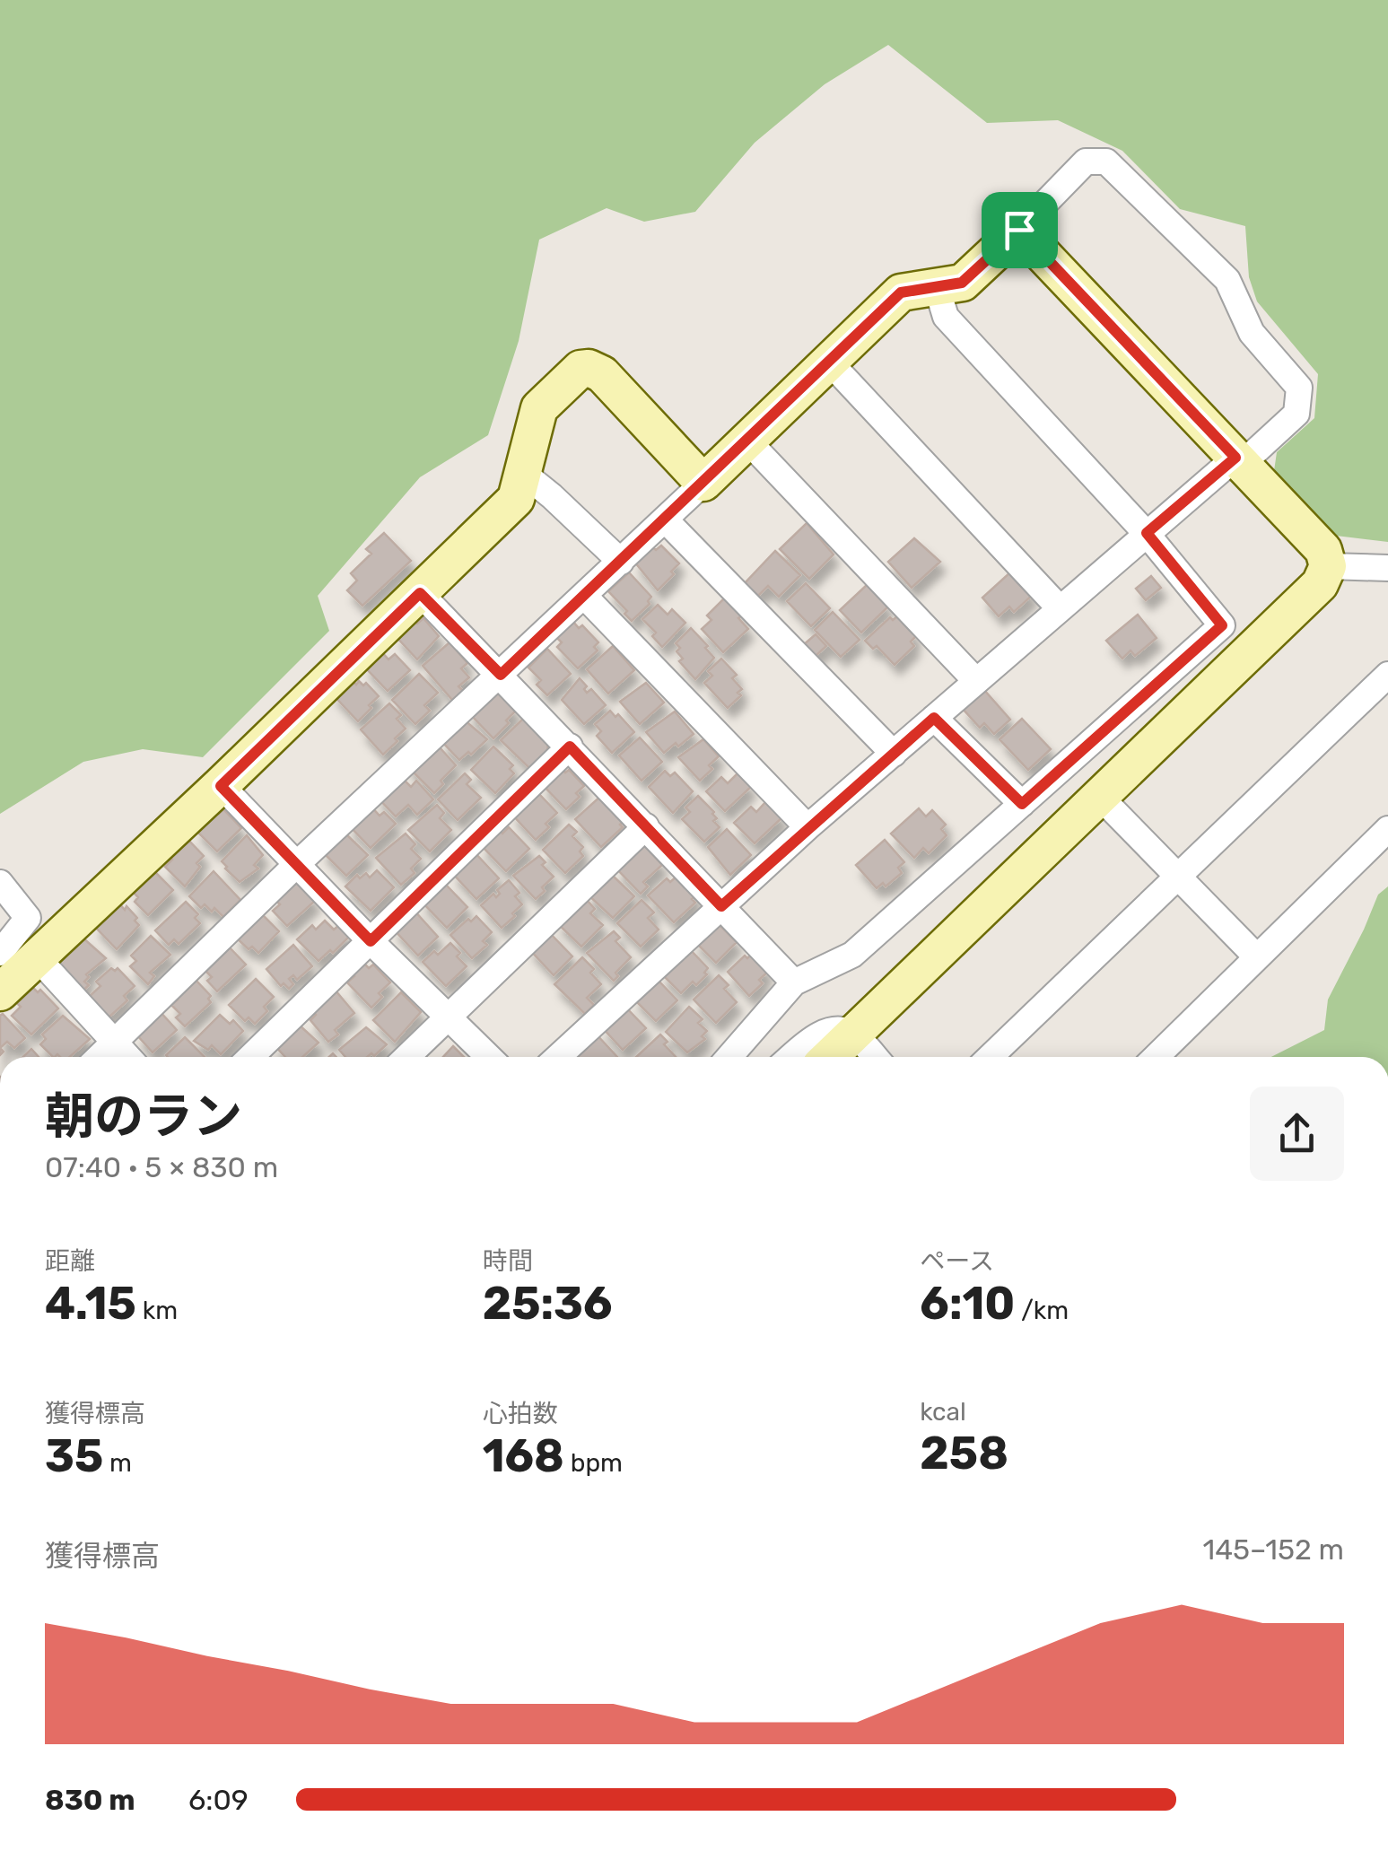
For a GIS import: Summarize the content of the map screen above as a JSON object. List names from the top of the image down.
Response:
{
  "page": {
    "heading": ["朝のラン", "07:40 · 5 × 830 m"],
    "stats": [
      ["距離", "4.15 km"],
      ["時間", "25:36"],
      ["ペース", "6:10 /km"],
      ["獲得標高", "35 m"],
      ["心拍数", "168 bpm"],
      ["kcal", "258"]
    ],
    "chart": ["獲得標高", "145–152 m"],
    "list": [
      {
        "name": "830 m",
        "note": "6:09"
      }
    ]
  }
}
